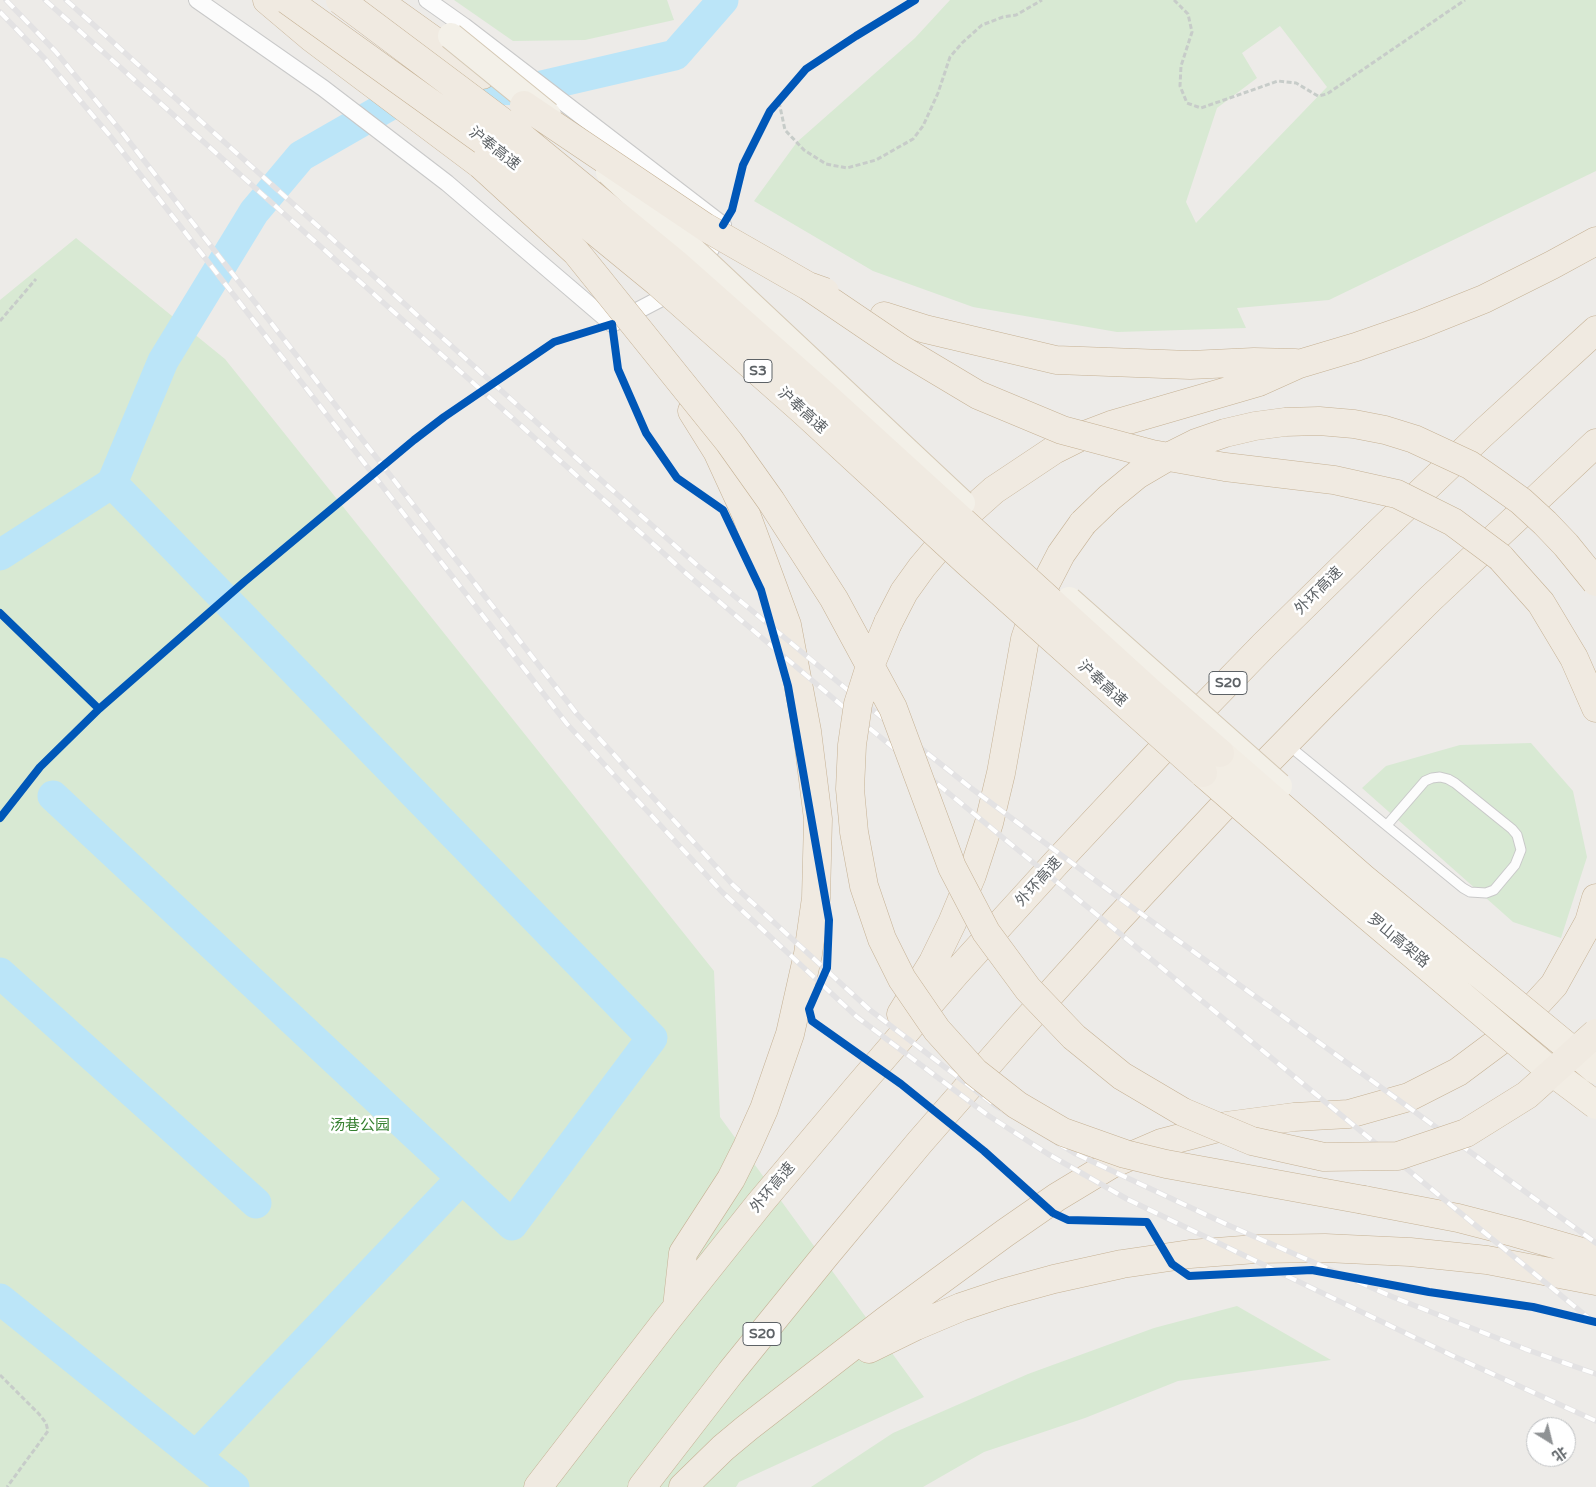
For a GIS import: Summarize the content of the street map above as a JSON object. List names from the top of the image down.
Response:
{
  "streets": {
    "highway": [
      "沪奉高速",
      "S3",
      "外环高速",
      "S20",
      "罗山高架路"
    ]
  },
  "crossings": [
    ["沪奉高速", "罗山高架路"]
  ],
  "parks": ["汤巷公园"],
  "north": "bottom right"
}
